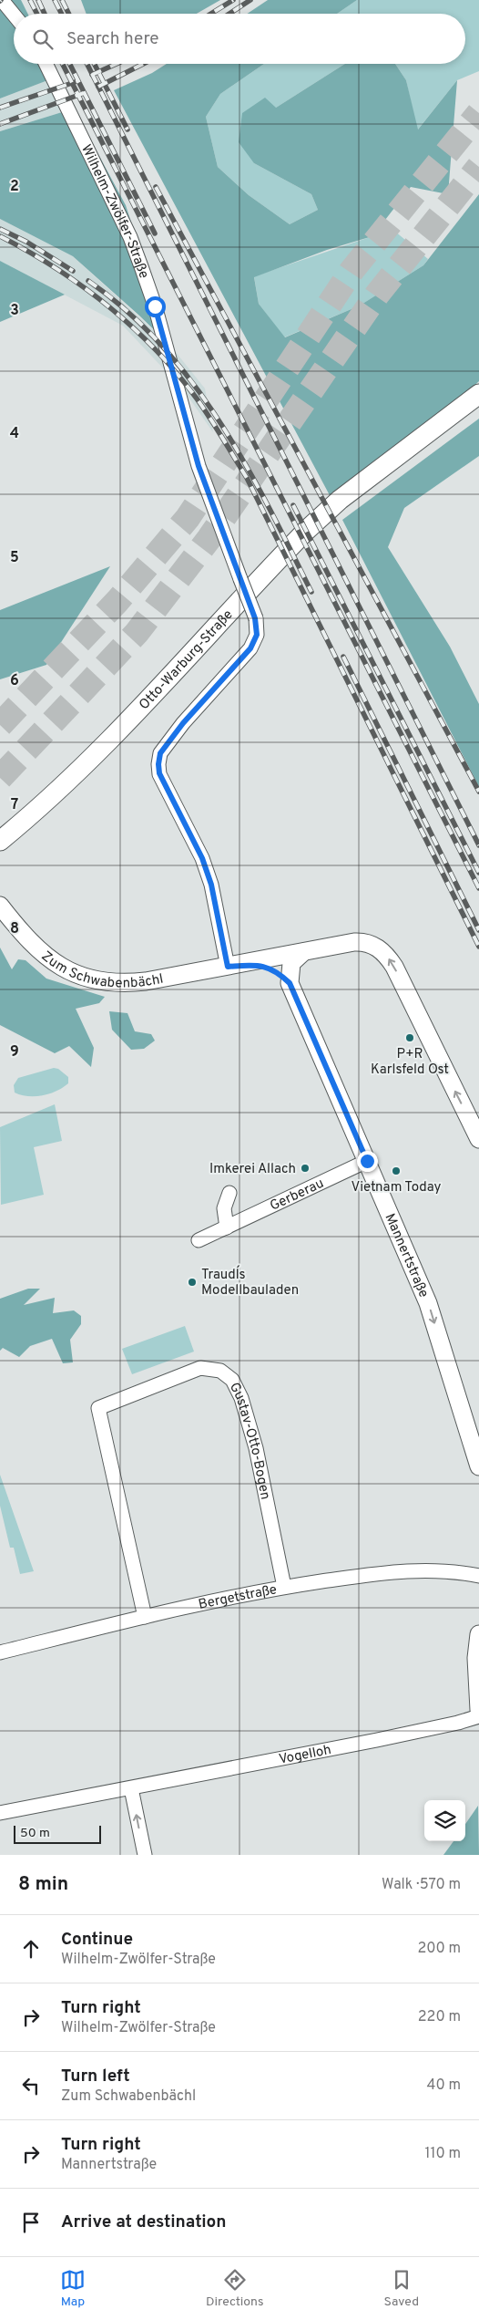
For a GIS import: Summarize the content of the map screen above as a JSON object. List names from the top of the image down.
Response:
{
  "streets": {
    "main road": ["Otto-Warburg-Straße"],
    "street": [
      "Wilhelm-Zwölfer-Straße",
      "Zum Schwabenbächl",
      "Gerberau",
      "Mannertstraße",
      "Gustav-Otto-Bogen",
      "Bergetstraße",
      "Vogelloh"
    ]
  },
  "crossings": [
    ["Wilhelm-Zwölfer-Straße", "Zum Schwabenbächl"],
    ["Zum Schwabenbächl", "Mannertstraße"],
    ["Gerberau", "Mannertstraße"],
    ["Gustav-Otto-Bogen", "Bergetstraße"]
  ],
  "one_way": ["Zum Schwabenbächl", "Mannertstraße"],
  "places": [
    "P+R Karlsfeld Ost",
    "Imkerei Allach",
    "Vietnam Today",
    "Traudl´s Modellbauladen"
  ],
  "scale_bar": "50 m",
  "page": {
    "search": "Search here",
    "scale": "50 m",
    "heading": ["8 min", "Walk · 570 m"],
    "list": [
      ["Continue", "Wilhelm-Zwölfer-Straße", "200 m"],
      ["Turn right", "Wilhelm-Zwölfer-Straße", "220 m"],
      ["Turn left", "Zum Schwabenbächl", "40 m"],
      ["Turn right", "Mannertstraße", "110 m"],
      "Arrive at destination"
    ],
    "nav": ["Map", "Directions", "Saved"]
  },
  "grid": {
    "rows": [
      "2",
      "3",
      "4",
      "5",
      "6",
      "7",
      "8",
      "9"
    ]
  }
}
